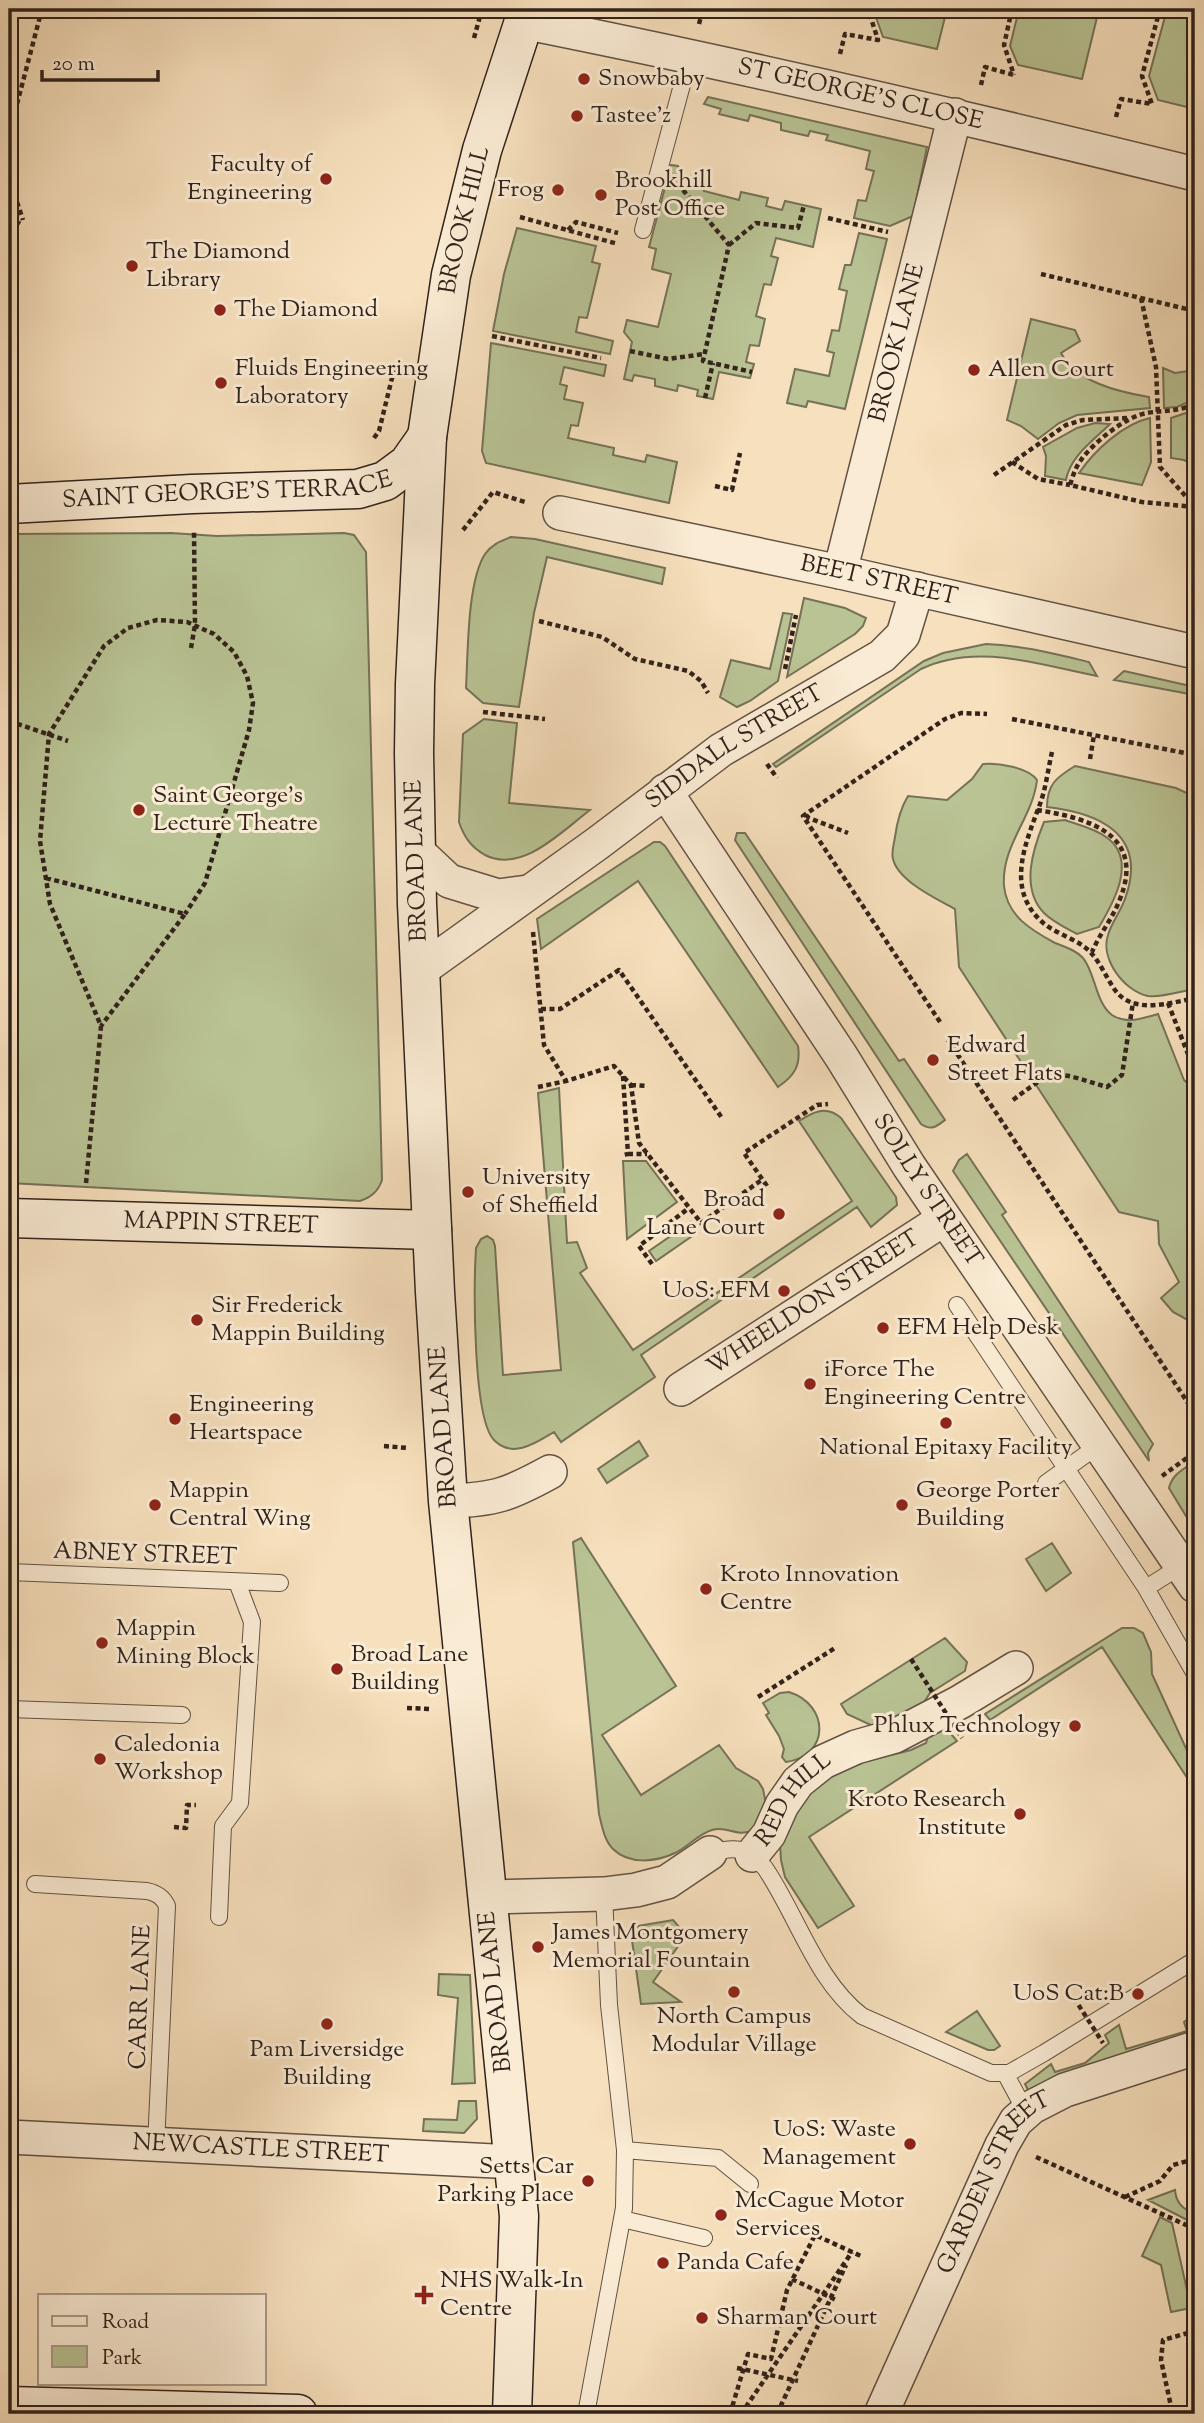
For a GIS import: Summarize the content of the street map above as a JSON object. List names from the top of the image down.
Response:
{
  "streets": {
    "main road": [
      "BROOK HILL",
      "SAINT GEORGE'S TERRACE",
      "BROAD LANE",
      "MAPPIN STREET"
    ],
    "street": [
      "ST GEORGE'S CLOSE",
      "BROOK LANE",
      "BEET STREET",
      "SIDDALL STREET",
      "SOLLY STREET",
      "WHEELDON STREET",
      "RED HILL",
      "NEWCASTLE STREET",
      "GARDEN STREET"
    ],
    "lane": ["ABNEY STREET", "CARR LANE"]
  },
  "crossings": [
    ["ST GEORGE'S CLOSE", "BROOK HILL"],
    ["ST GEORGE'S CLOSE", "BROOK LANE"],
    ["BROOK HILL", "SAINT GEORGE'S TERRACE"],
    ["BROOK HILL", "BROAD LANE"],
    ["BROOK LANE", "BEET STREET"],
    ["SAINT GEORGE'S TERRACE", "BROAD LANE"],
    ["BEET STREET", "SIDDALL STREET"],
    ["SIDDALL STREET", "BROAD LANE"],
    ["SIDDALL STREET", "SOLLY STREET"],
    ["BROAD LANE", "MAPPIN STREET"],
    ["BROAD LANE", "RED HILL"],
    ["BROAD LANE", "NEWCASTLE STREET"],
    ["SOLLY STREET", "WHEELDON STREET"],
    ["CARR LANE", "NEWCASTLE STREET"]
  ],
  "places": {
    "other": [
      "Snowbaby",
      "Tastee'z",
      "Faculty of Engineering",
      "Frog",
      "Brookhill Post Office",
      "The Diamond Library",
      "The Diamond",
      "Allen Court",
      "Fluids Engineering Laboratory",
      "Saint George's Lecture Theatre",
      "Edward Street Flats",
      "University of Sheffield",
      "Broad Lane Court",
      "UoS: EFM",
      "Sir Frederick Mappin Building",
      "EFM Help Desk",
      "iForce The Engineering Centre",
      "Engineering Heartspace",
      "National Epitaxy Facility",
      "Mappin Central Wing",
      "George Porter Building",
      "Kroto Innovation Centre",
      "Mappin Mining Block",
      "Broad Lane Building",
      "Phlux Technology",
      "Caledonia Workshop",
      "Kroto Research Institute",
      "James Montgomery Memorial Fountain",
      "North Campus Modular Village",
      "UoS Cat:B",
      "Pam Liversidge Building",
      "UoS: Waste Management",
      "Setts Car Parking Place",
      "McCague Motor Services",
      "Panda Cafe",
      "Sharman Court"
    ],
    "health": ["NHS Walk-In Centre"]
  },
  "legend": ["Road", "Park"],
  "scale_bar": "20 m"
}
